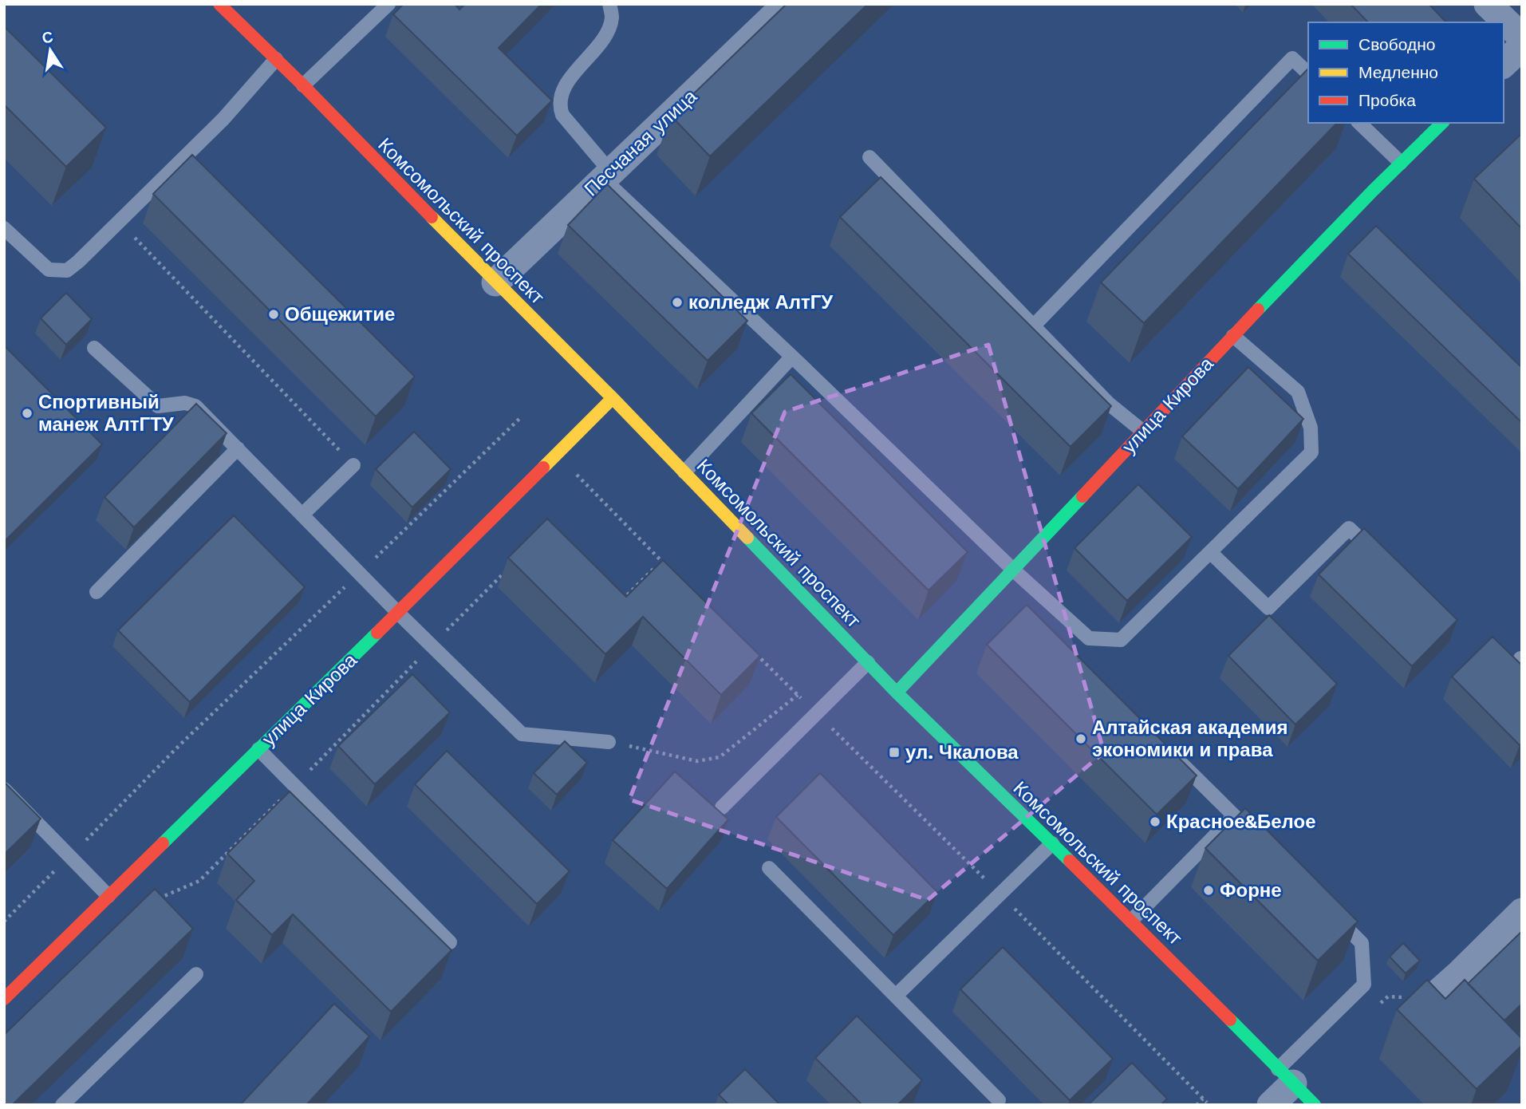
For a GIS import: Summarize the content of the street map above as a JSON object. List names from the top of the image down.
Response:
{
  "streets": {
    "street": ["Песчаная улица", "Комсомольский проспект", "улица Кирова"]
  },
  "crossings": [
    ["Песчаная улица", "Комсомольский проспект"],
    ["Комсомольский проспект", "улица Кирова"]
  ],
  "places": {
    "other": [
      "колледж АлтГУ",
      "Общежитие",
      "Спортивный манеж АлтГТУ",
      "Алтайская академия экономики и права",
      "Красное&Белое",
      "Форне"
    ],
    "transit": ["ул. Чкалова"]
  },
  "legend": ["Свободно", "Медленно", "Пробка"],
  "north": "top"
}
